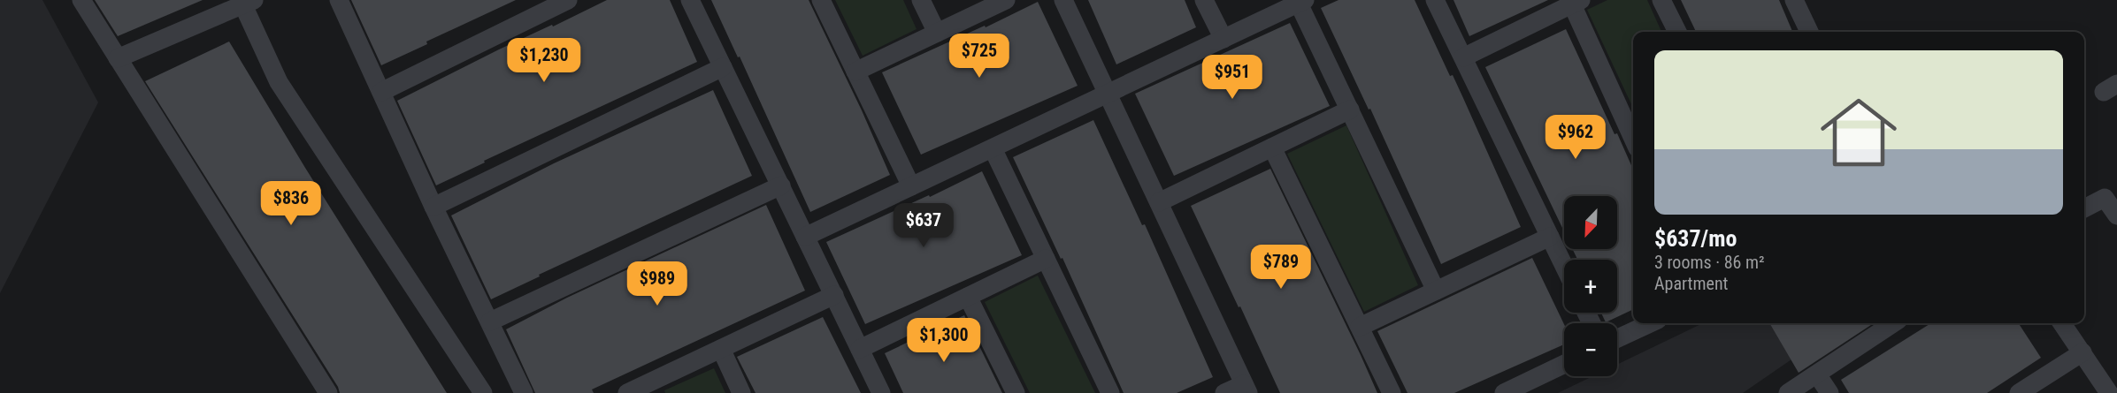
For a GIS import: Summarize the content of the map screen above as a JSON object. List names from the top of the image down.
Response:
{
  "north": "bottom left",
  "page": {
    "list": [
      {
        "name": "$637/mo",
        "note": "3 rooms · 86 m² · Apartment"
      }
    ],
    "price": [
      "$725",
      "$1,230",
      "$951",
      "$962",
      "$836",
      "$637",
      "$789",
      "$989",
      "$1,300"
    ],
    "map_buttons": ["+", "−"]
  }
}
